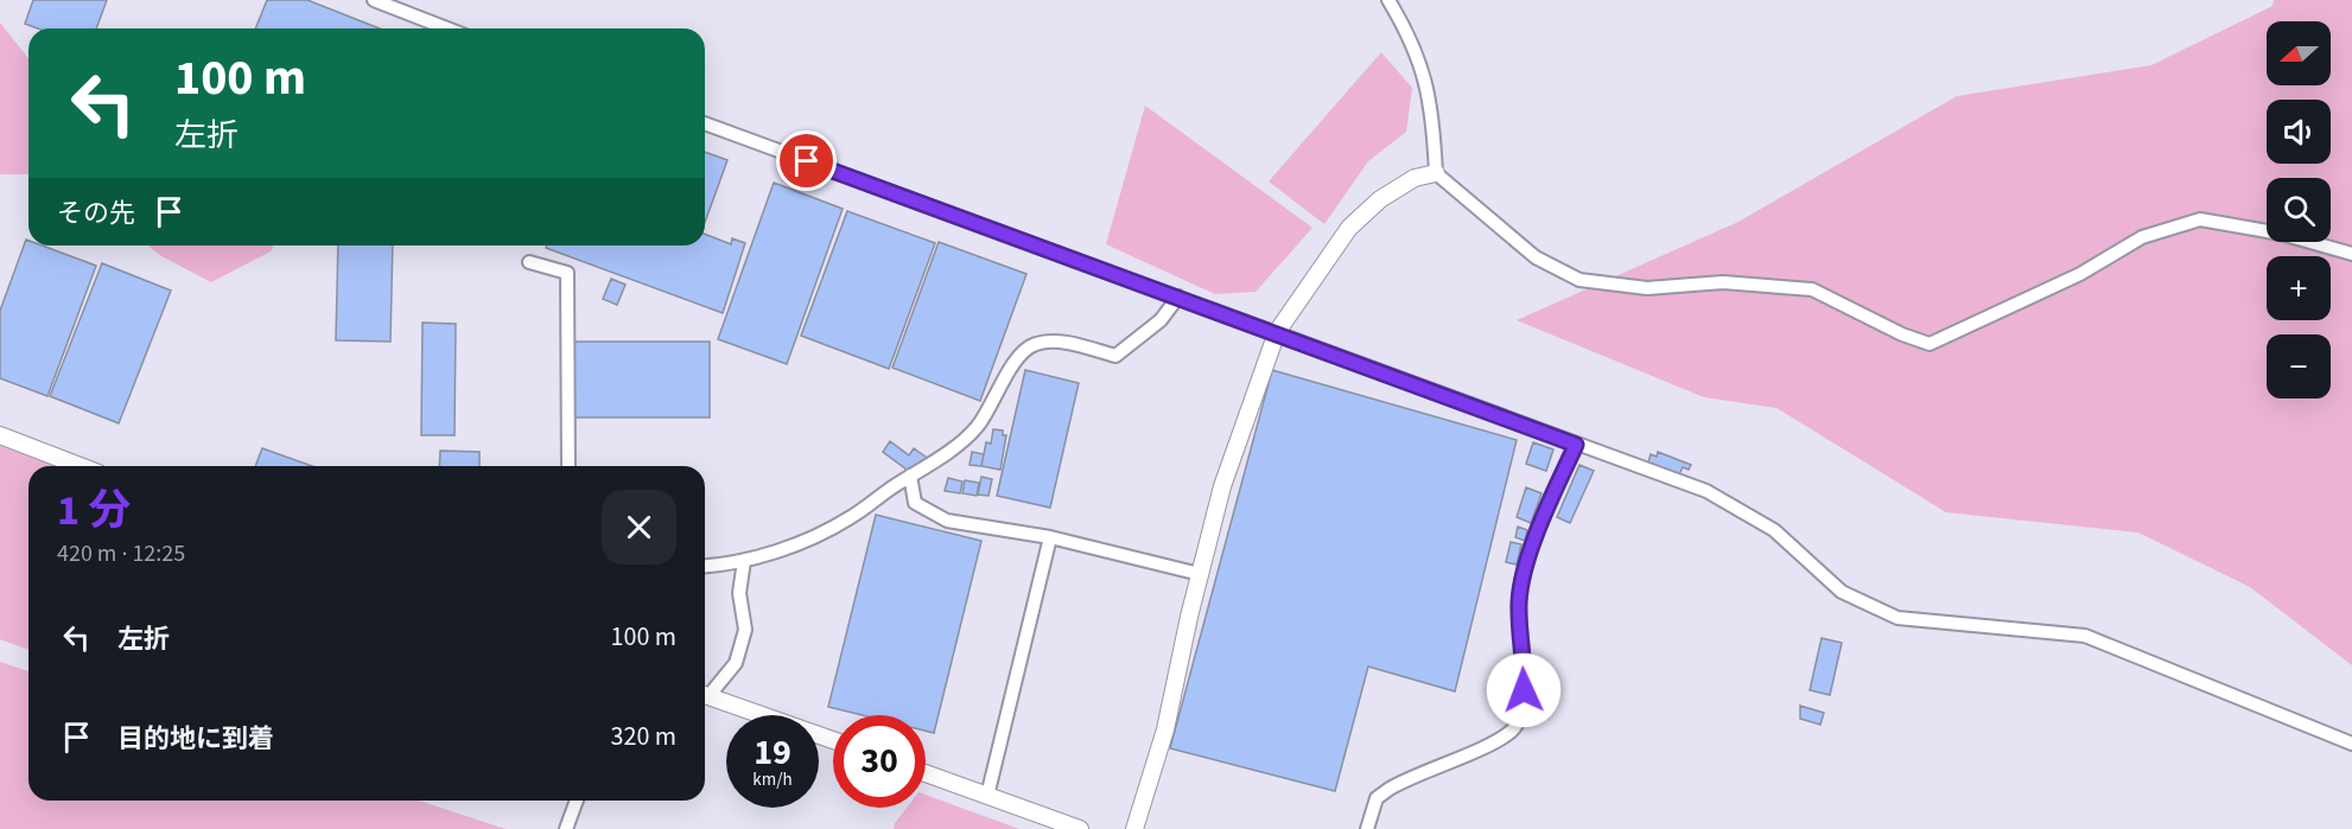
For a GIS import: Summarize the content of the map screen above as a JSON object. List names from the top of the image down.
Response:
{
  "north": "left",
  "page": {
    "map_buttons": ["+", "−"],
    "turn": ["100 m", "左折"],
    "then": "その先",
    "heading": ["1 分", "420 m · 12:25"],
    "list": [
      {
        "name": "左折",
        "value": "100 m"
      },
      {
        "name": "目的地に到着",
        "value": "320 m"
      }
    ],
    "speed": "19 km/h",
    "limit": "30"
  }
}
